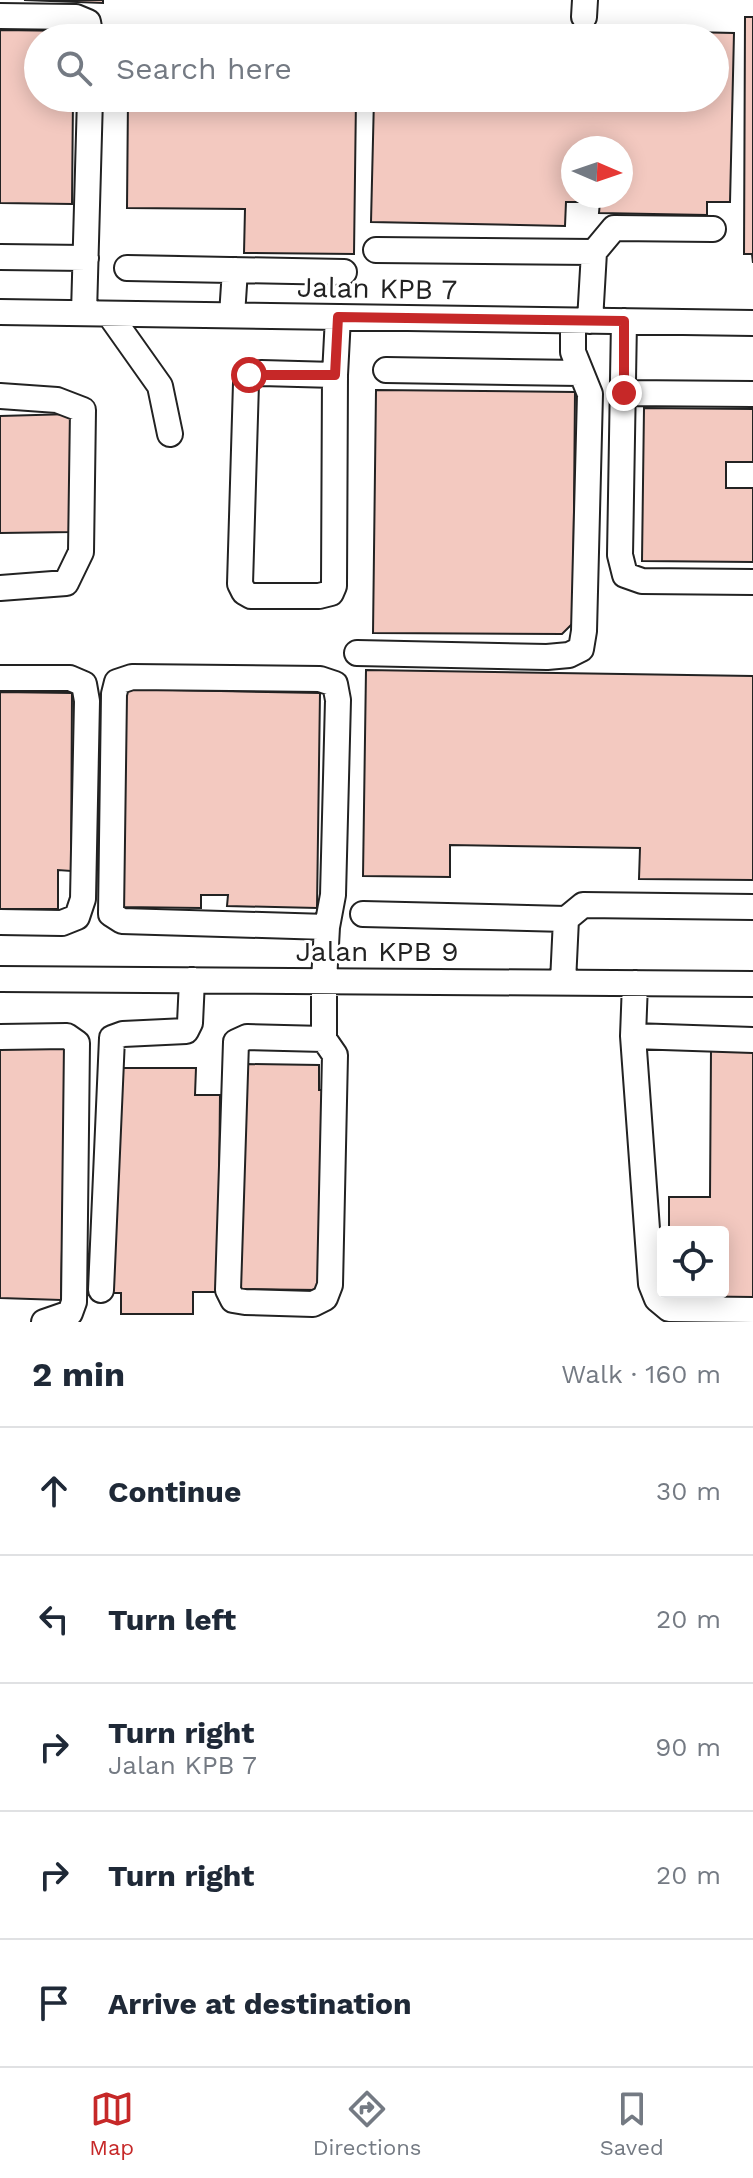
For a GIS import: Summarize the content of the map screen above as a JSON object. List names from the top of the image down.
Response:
{
  "streets": {
    "street": ["Jalan KPB 7", "Jalan KPB 9"]
  },
  "north": "right",
  "page": {
    "search": "Search here",
    "heading": ["2 min", "Walk · 160 m"],
    "list": [
      ["Continue", "30 m"],
      ["Turn left", "20 m"],
      ["Turn right", "Jalan KPB 7", "90 m"],
      ["Turn right", "20 m"],
      "Arrive at destination"
    ],
    "nav": ["Map", "Directions", "Saved"]
  }
}
